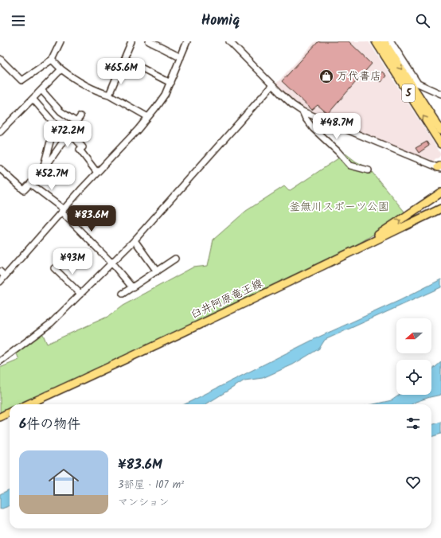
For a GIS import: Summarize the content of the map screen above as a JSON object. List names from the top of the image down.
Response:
{
  "streets": {
    "main road": ["5", "臼井阿原竜王線"]
  },
  "parks": ["釜無川スポーツ公園"],
  "places": {
    "shop": ["万代書店"]
  },
  "north": "left",
  "page": {
    "header": "Homiq",
    "price": [
      "¥65.6M",
      "¥48.7M",
      "¥72.2M",
      "¥52.7M",
      "¥83.6M",
      "¥93M"
    ],
    "heading": "6件の物件",
    "list": [
      {
        "name": "¥83.6M",
        "note": "3部屋 · 107 m² · マンション"
      }
    ]
  }
}
